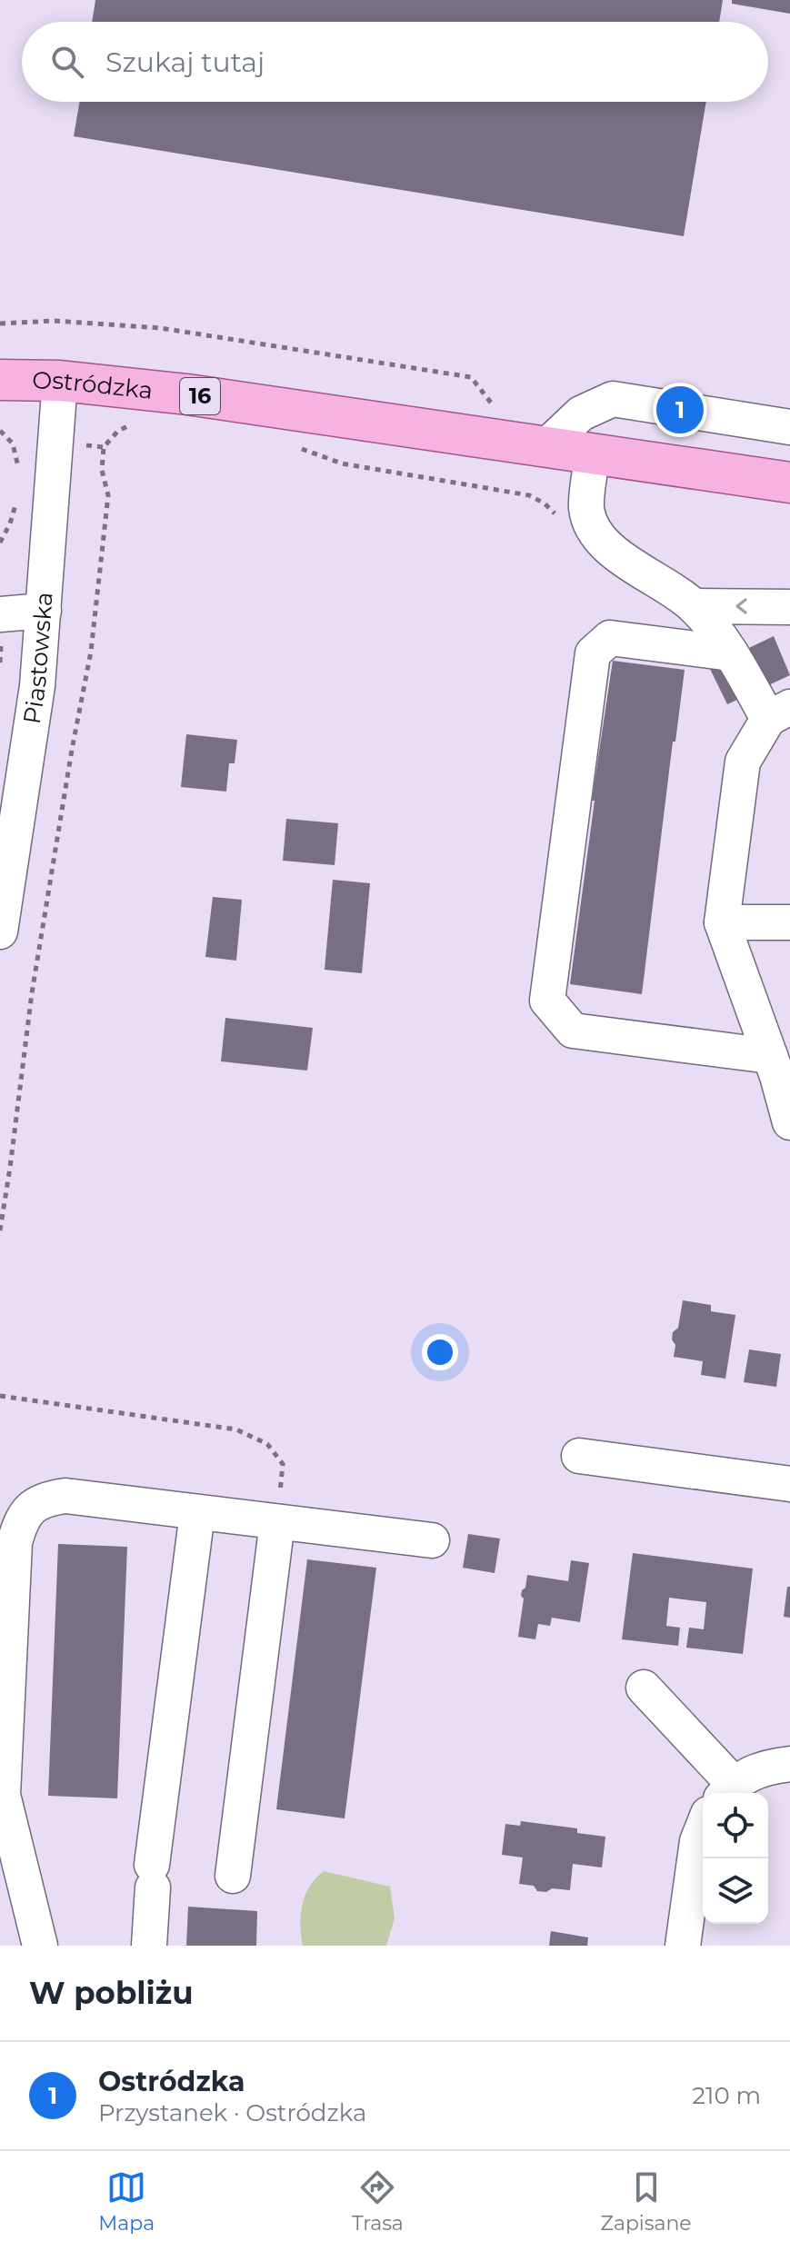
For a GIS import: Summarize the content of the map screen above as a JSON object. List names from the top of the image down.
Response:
{
  "streets": {
    "main road": ["Ostródzka", "16"],
    "street": ["Piastowska"]
  },
  "crossings": [
    ["Ostródzka", "Piastowska"]
  ],
  "page": {
    "search": "Szukaj tutaj",
    "pins": "1",
    "heading": "W pobliżu",
    "list": [
      {
        "mark": "1",
        "name": "Ostródzka",
        "note": "Przystanek · Ostródzka",
        "value": "210 m"
      }
    ],
    "nav": ["Mapa", "Trasa", "Zapisane"]
  }
}
